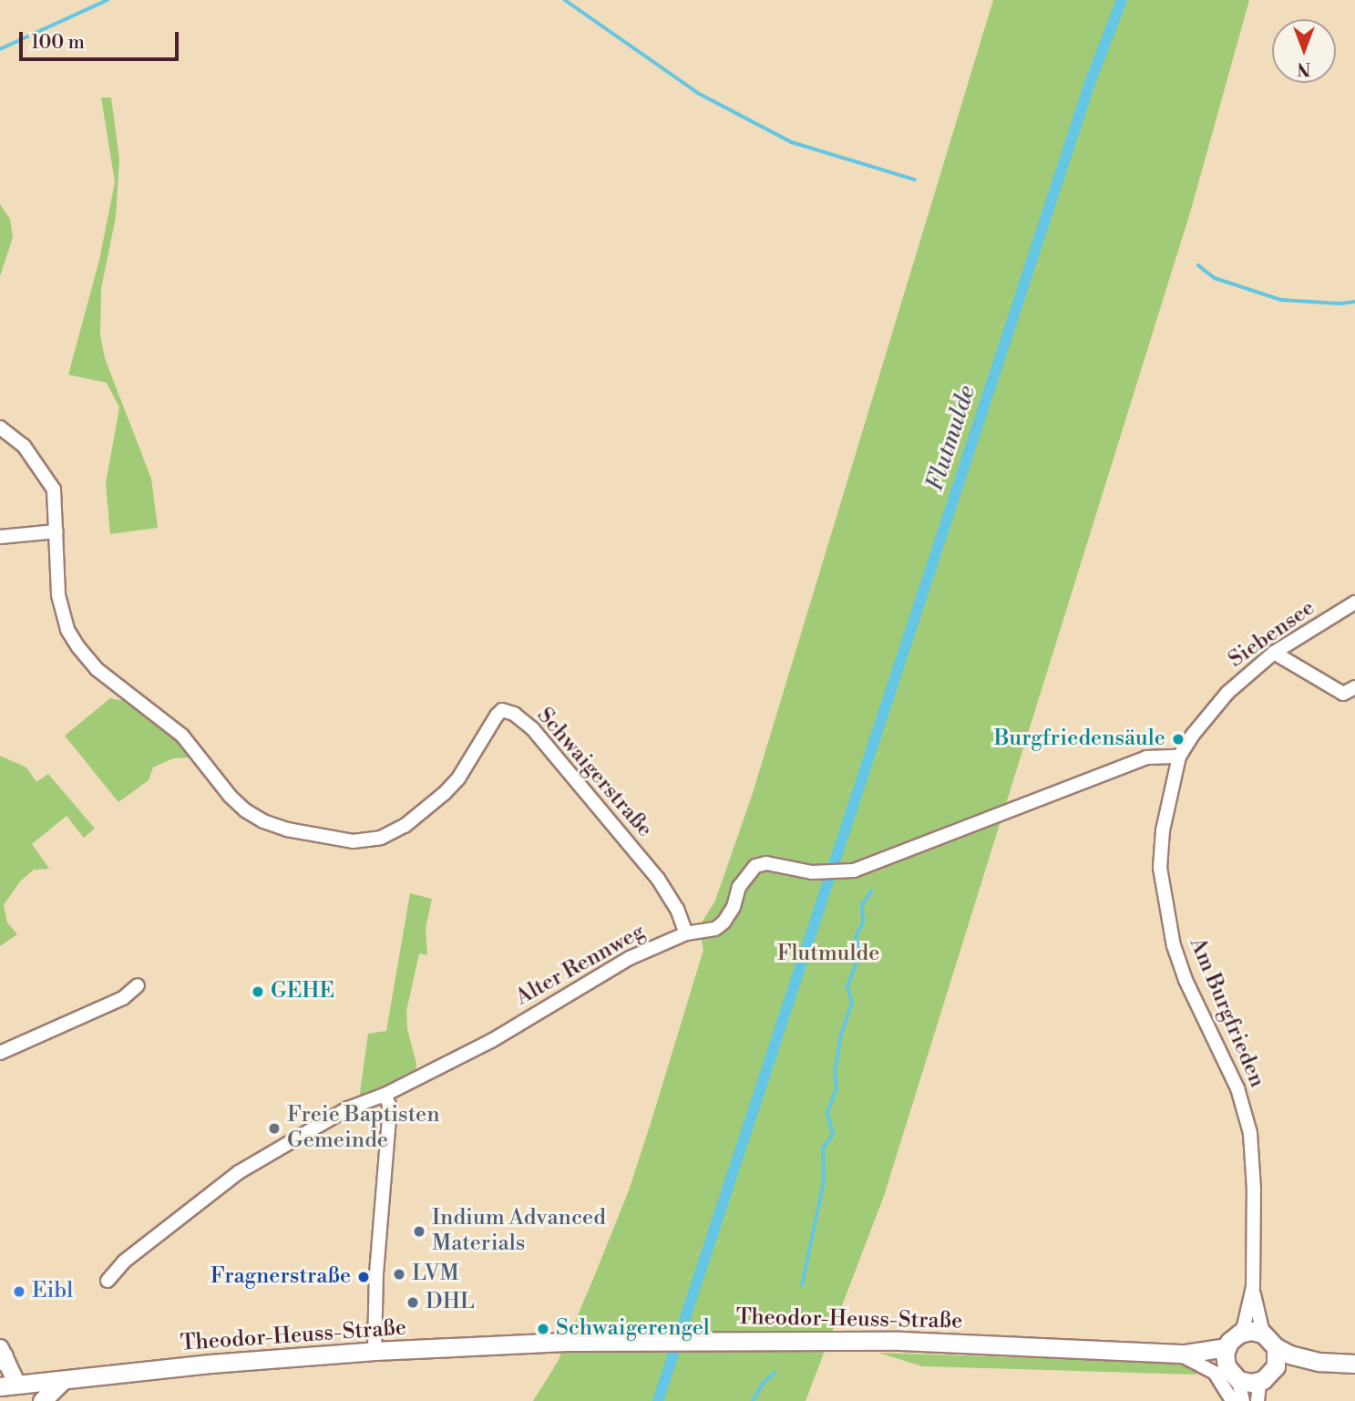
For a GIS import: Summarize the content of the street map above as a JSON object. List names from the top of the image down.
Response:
{
  "streets": {
    "main road": ["Theodor-Heuss-Straße"],
    "street": [
      "Siebensee",
      "Schwaigerstraße",
      "Alter Rennweg",
      "Am Burgfrieden"
    ]
  },
  "crossings": [
    ["Siebensee", "Alter Rennweg"],
    ["Siebensee", "Am Burgfrieden"],
    ["Schwaigerstraße", "Alter Rennweg"],
    ["Alter Rennweg", "Am Burgfrieden"],
    ["Am Burgfrieden", "Theodor-Heuss-Straße"]
  ],
  "water": ["Flutmulde"],
  "parks": ["Flutmulde"],
  "places": [
    "Burgfriedensäule",
    "GEHE",
    "Freie Baptisten Gemeinde",
    "Indium Advanced Materials",
    "LVM",
    "Fragnerstraße",
    "Eibl",
    "DHL",
    "Schwaigerengel"
  ],
  "scale_bar": "100 m",
  "north": "bottom"
}
